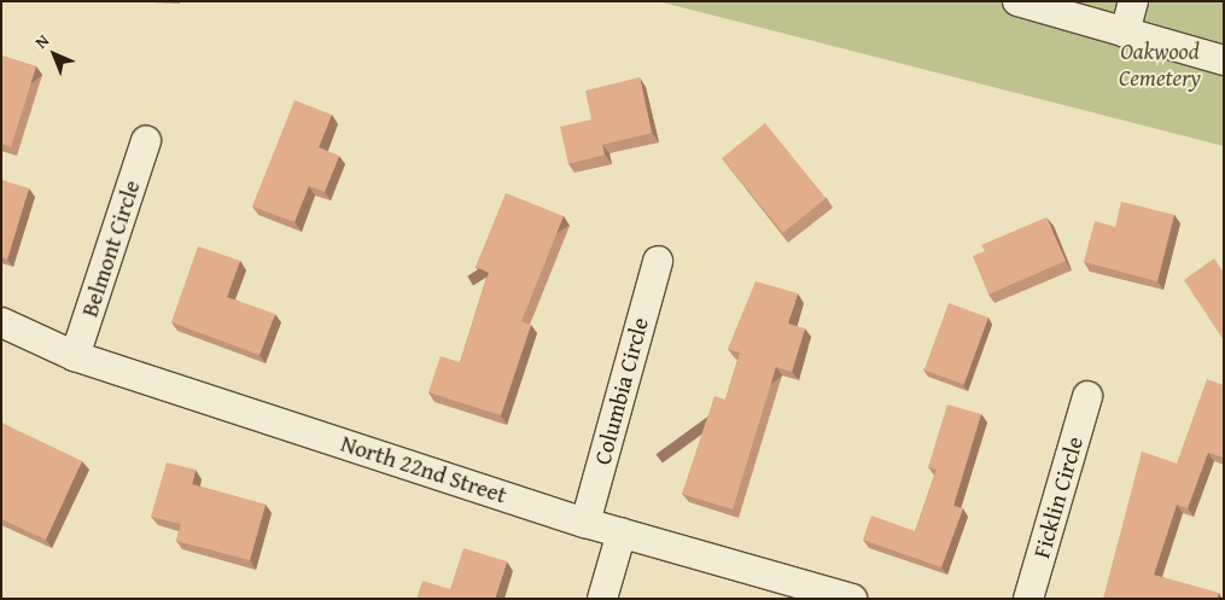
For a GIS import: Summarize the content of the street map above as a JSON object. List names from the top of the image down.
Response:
{
  "streets": {
    "street": [
      "Belmont Circle",
      "Columbia Circle",
      "North 22nd Street",
      "Ficklin Circle"
    ]
  },
  "crossings": [
    ["Belmont Circle", "North 22nd Street"],
    ["Columbia Circle", "North 22nd Street"]
  ],
  "parks": ["Oakwood Cemetery"],
  "north": "top left"
}
